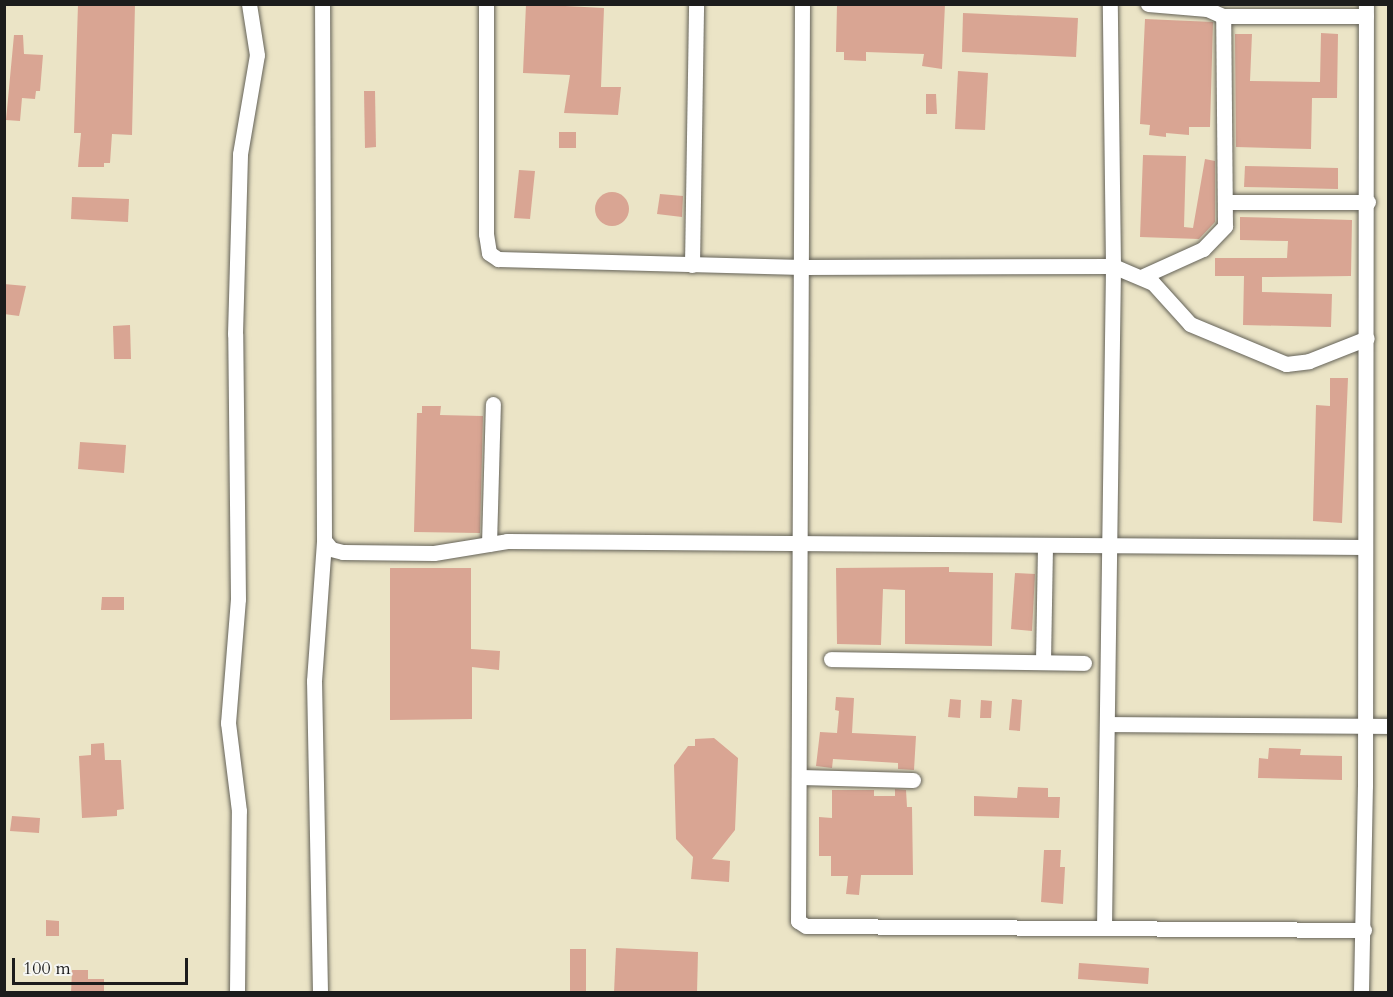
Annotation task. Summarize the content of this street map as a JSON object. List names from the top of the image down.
{
  "scale_bar": "100 m"
}
